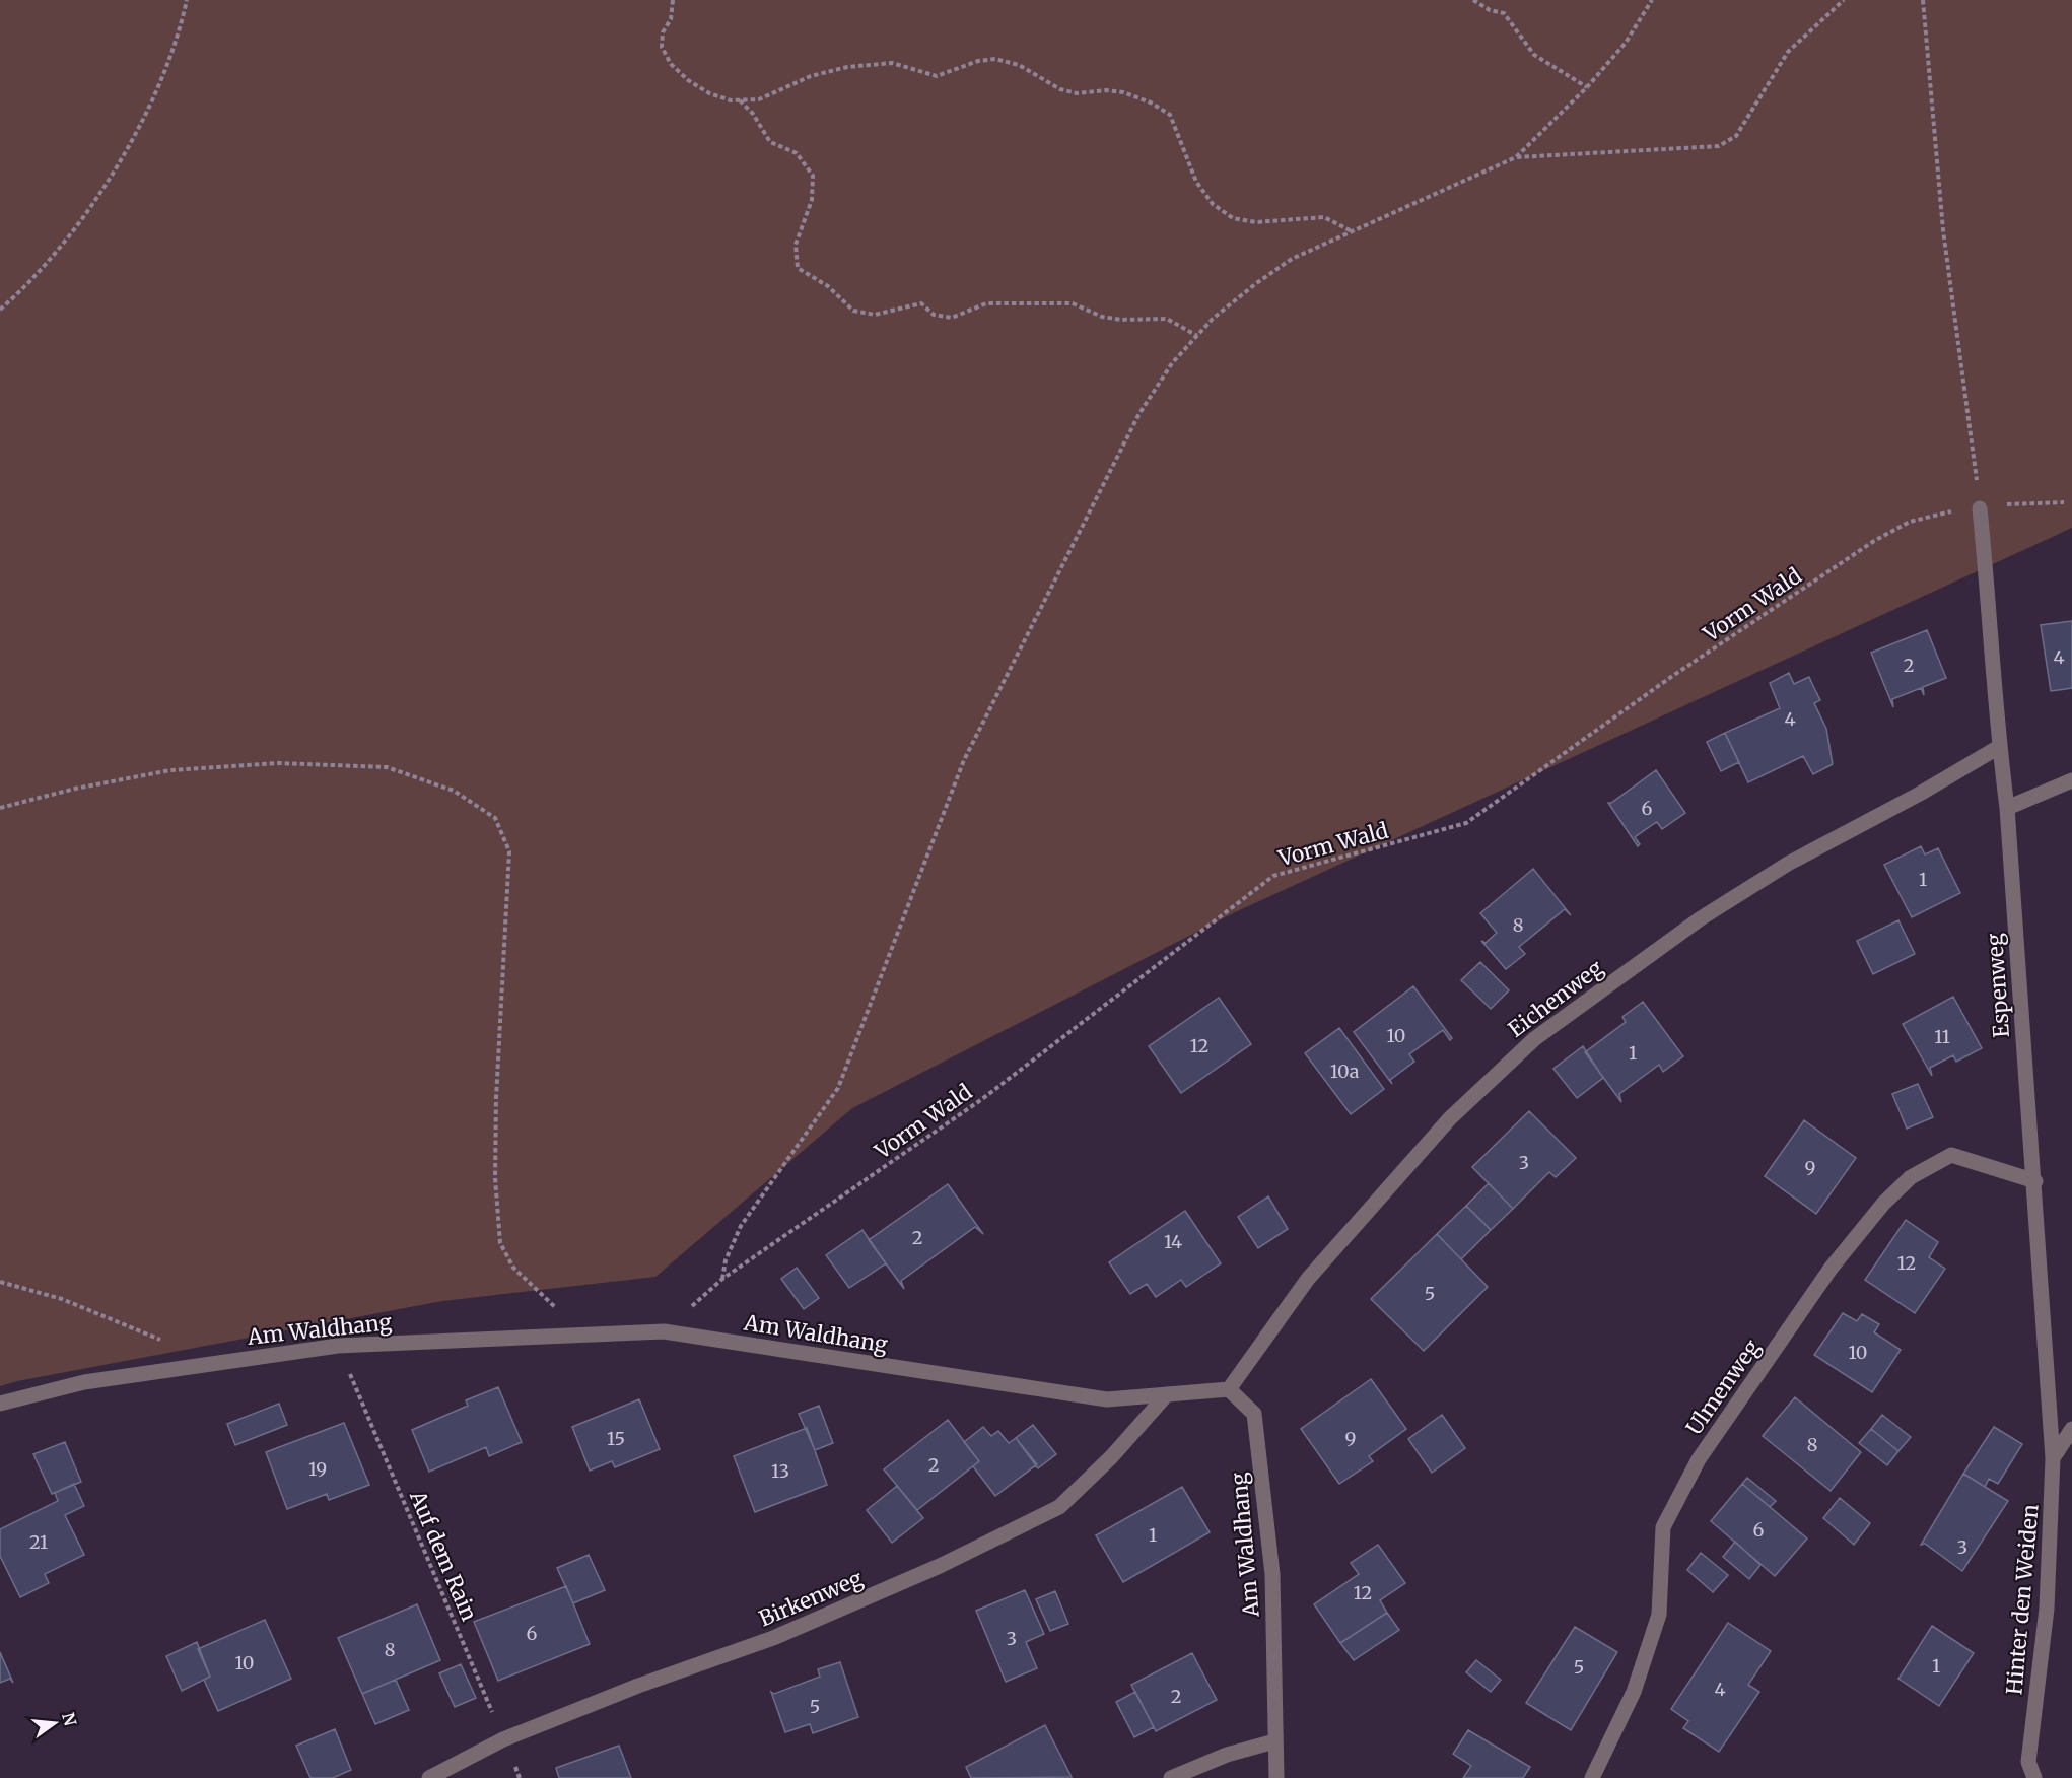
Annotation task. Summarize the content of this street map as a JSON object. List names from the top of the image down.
{
  "streets": {
    "street": [
      "Espenweg",
      "Eichenweg",
      "Am Waldhang",
      "Ulmenweg",
      "Birkenweg",
      "Hinter den Weiden"
    ],
    "path": ["Vorm Wald", "Auf dem Rain"]
  },
  "crossings": [
    ["Vorm Wald", "Espenweg"],
    ["Vorm Wald", "Am Waldhang"],
    ["Espenweg", "Eichenweg"],
    ["Espenweg", "Ulmenweg"],
    ["Espenweg", "Hinter den Weiden"],
    ["Eichenweg", "Am Waldhang"],
    ["Am Waldhang", "Auf dem Rain"],
    ["Am Waldhang", "Birkenweg"],
    ["Auf dem Rain", "Birkenweg"]
  ],
  "house_numbers": [
    "4",
    "2",
    "4",
    "6",
    "1",
    "8",
    "10",
    "11",
    "12",
    "1",
    "10a",
    "3",
    "9",
    "2",
    "14",
    "12",
    "5",
    "10",
    "15",
    "9",
    "8",
    "2",
    "19",
    "13",
    "6",
    "1",
    "21",
    "3",
    "12",
    "6",
    "3",
    "8",
    "10",
    "1",
    "5",
    "4",
    "2",
    "5"
  ],
  "north": "right"
}
